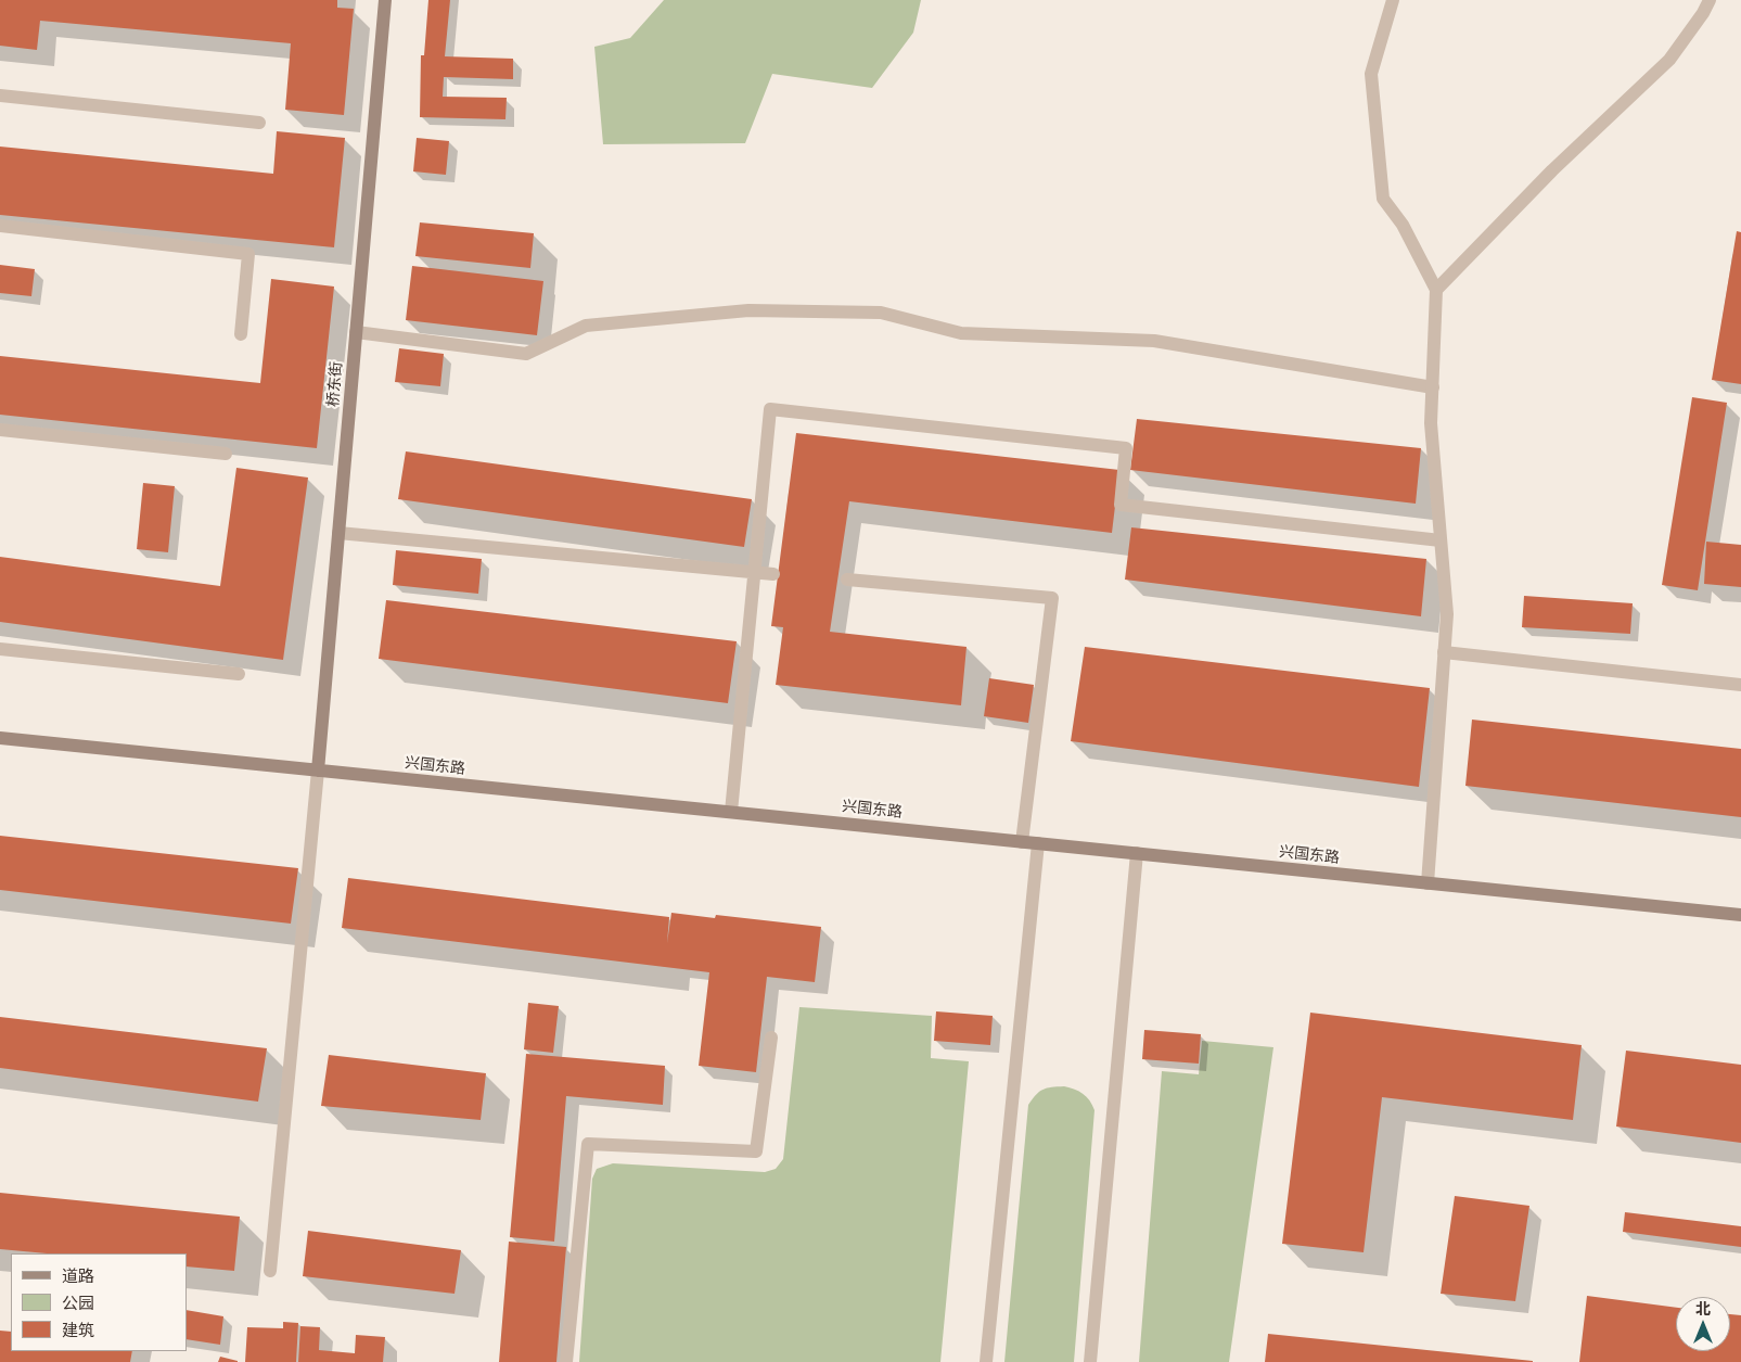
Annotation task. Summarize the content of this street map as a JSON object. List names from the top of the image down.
{
  "streets": {
    "main road": ["桥东街", "兴国东路"]
  },
  "crossings": [
    ["桥东街", "兴国东路"]
  ],
  "legend": ["道路", "公园", "建筑"],
  "north": "top"
}
